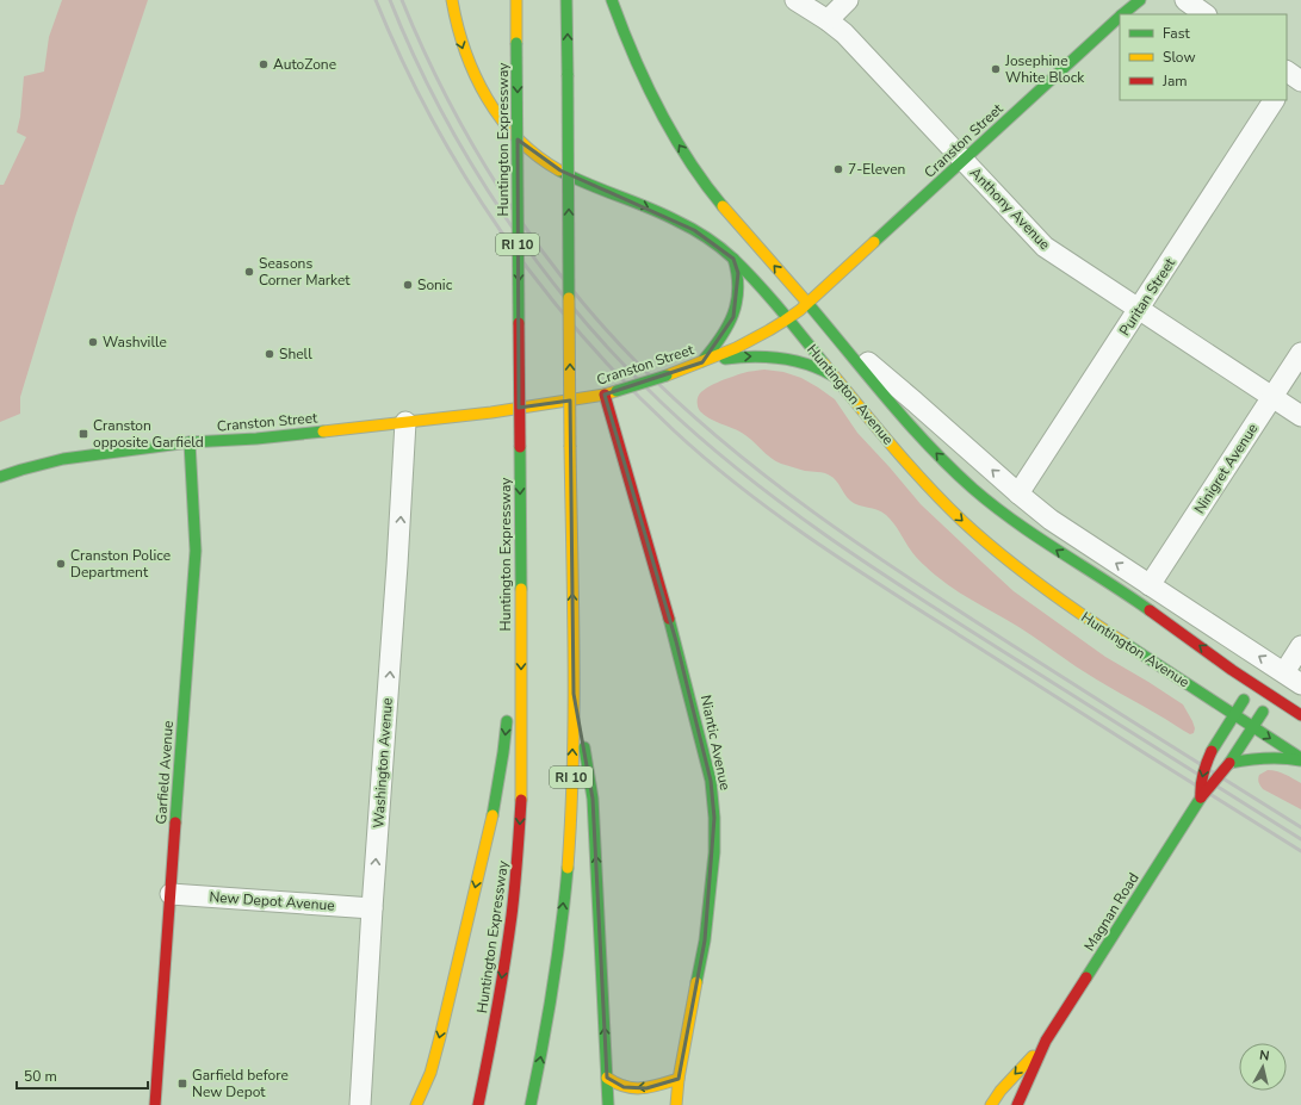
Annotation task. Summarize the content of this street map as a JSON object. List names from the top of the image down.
{
  "streets": {
    "main road": [
      "Huntington Expressway",
      "Cranston Street",
      "RI 10",
      "Huntington Avenue",
      "Niantic Avenue",
      "Garfield Avenue",
      "Magnan Road"
    ],
    "street": [
      "Anthony Avenue",
      "Puritan Street",
      "Ninigret Avenue",
      "Washington Avenue",
      "New Depot Avenue"
    ]
  },
  "crossings": [
    ["Cranston Street", "Anthony Avenue"],
    ["Cranston Street", "Huntington Avenue"],
    ["Cranston Street", "Niantic Avenue"],
    ["Cranston Street", "Washington Avenue"],
    ["Cranston Street", "Garfield Avenue"],
    ["Anthony Avenue", "Puritan Street"],
    ["Anthony Avenue", "Ninigret Avenue"],
    ["Puritan Street", "Huntington Avenue"],
    ["Huntington Avenue", "Ninigret Avenue"],
    ["Huntington Avenue", "Magnan Road"],
    ["Washington Avenue", "New Depot Avenue"],
    ["Garfield Avenue", "New Depot Avenue"]
  ],
  "one_way": ["Washington Avenue"],
  "places": {
    "other": [
      "AutoZone",
      "Josephine White Block",
      "7-Eleven",
      "Seasons Corner Market",
      "Sonic",
      "Washville",
      "Shell",
      "Cranston Police Department"
    ],
    "transit": ["Cranston opposite Garfield", "Garfield before New Depot"]
  },
  "legend": ["Fast", "Slow", "Jam"],
  "scale_bar": "50 m",
  "north": "top"
}
